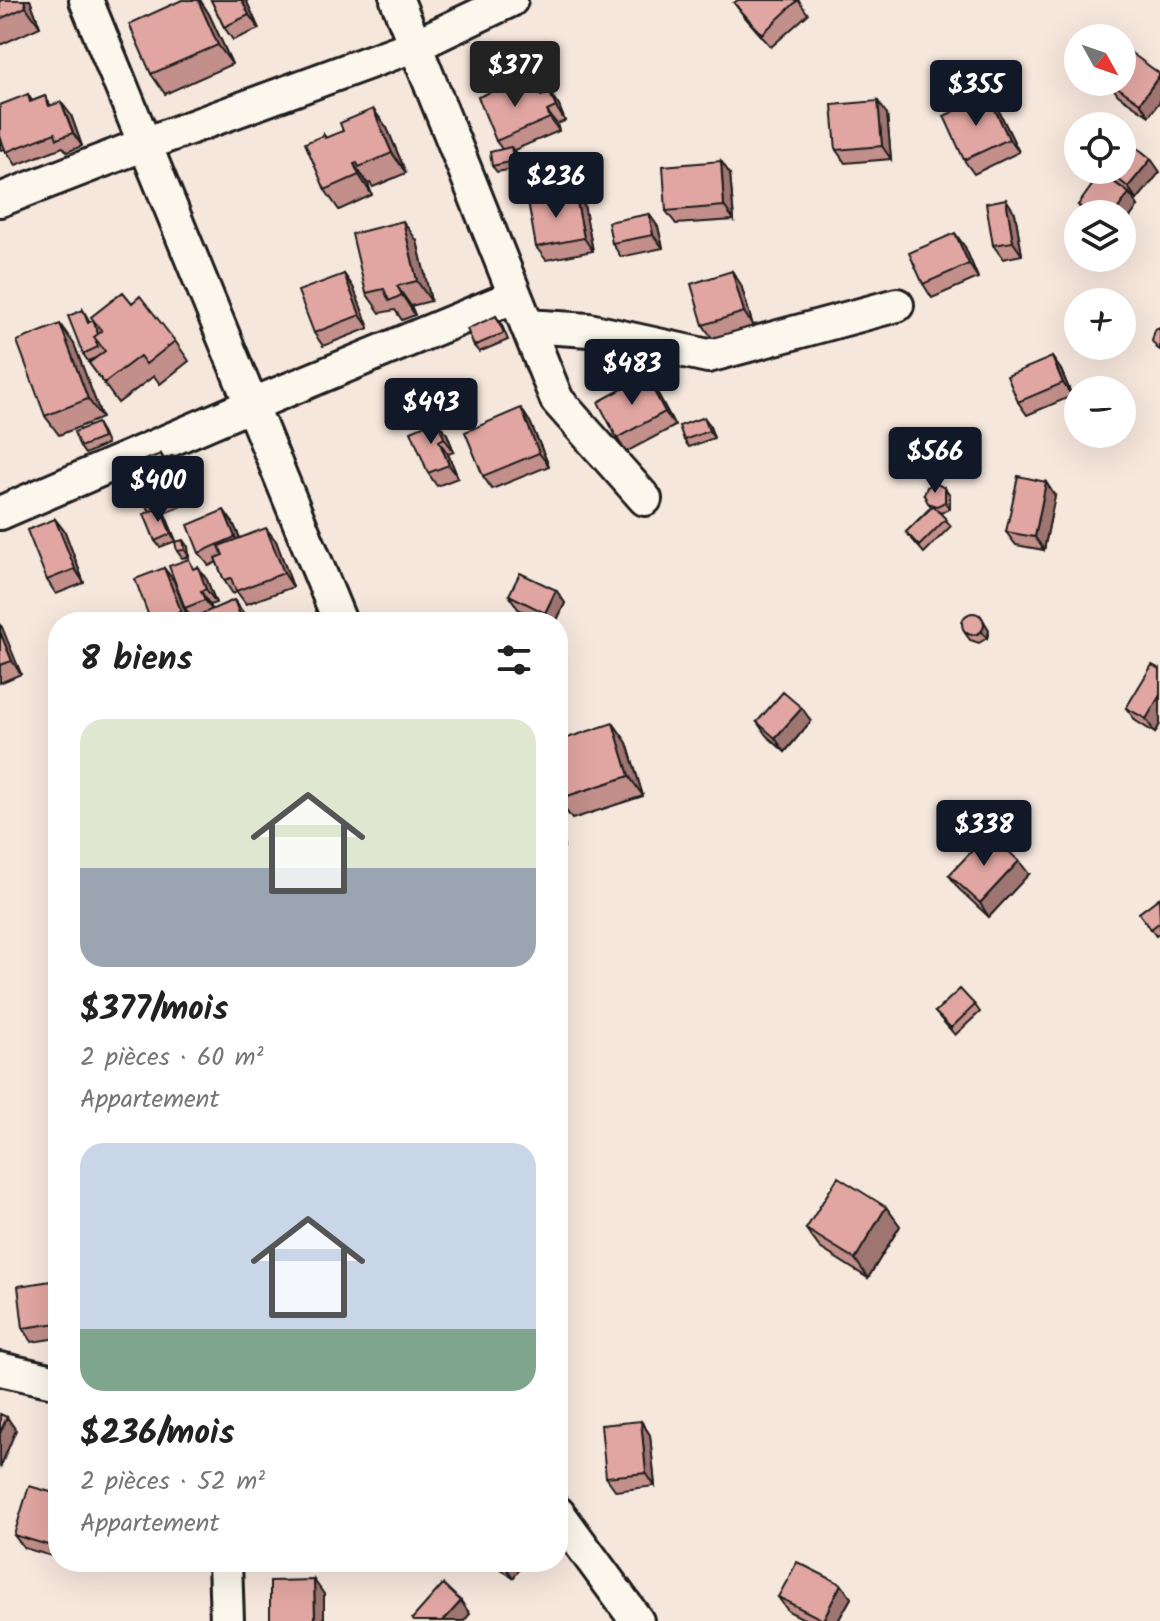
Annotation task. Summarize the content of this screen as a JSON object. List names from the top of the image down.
{
  "north": "bottom right",
  "page": {
    "map_buttons": ["+", "−"],
    "price": [
      "$377",
      "$355",
      "$236",
      "$483",
      "$493",
      "$566",
      "$400",
      "$338"
    ],
    "heading": "8 biens",
    "list": [
      {
        "name": "$377/mois",
        "note": "2 pièces · 60 m² · Appartement"
      },
      {
        "name": "$236/mois",
        "note": "2 pièces · 52 m² · Appartement"
      }
    ]
  }
}
